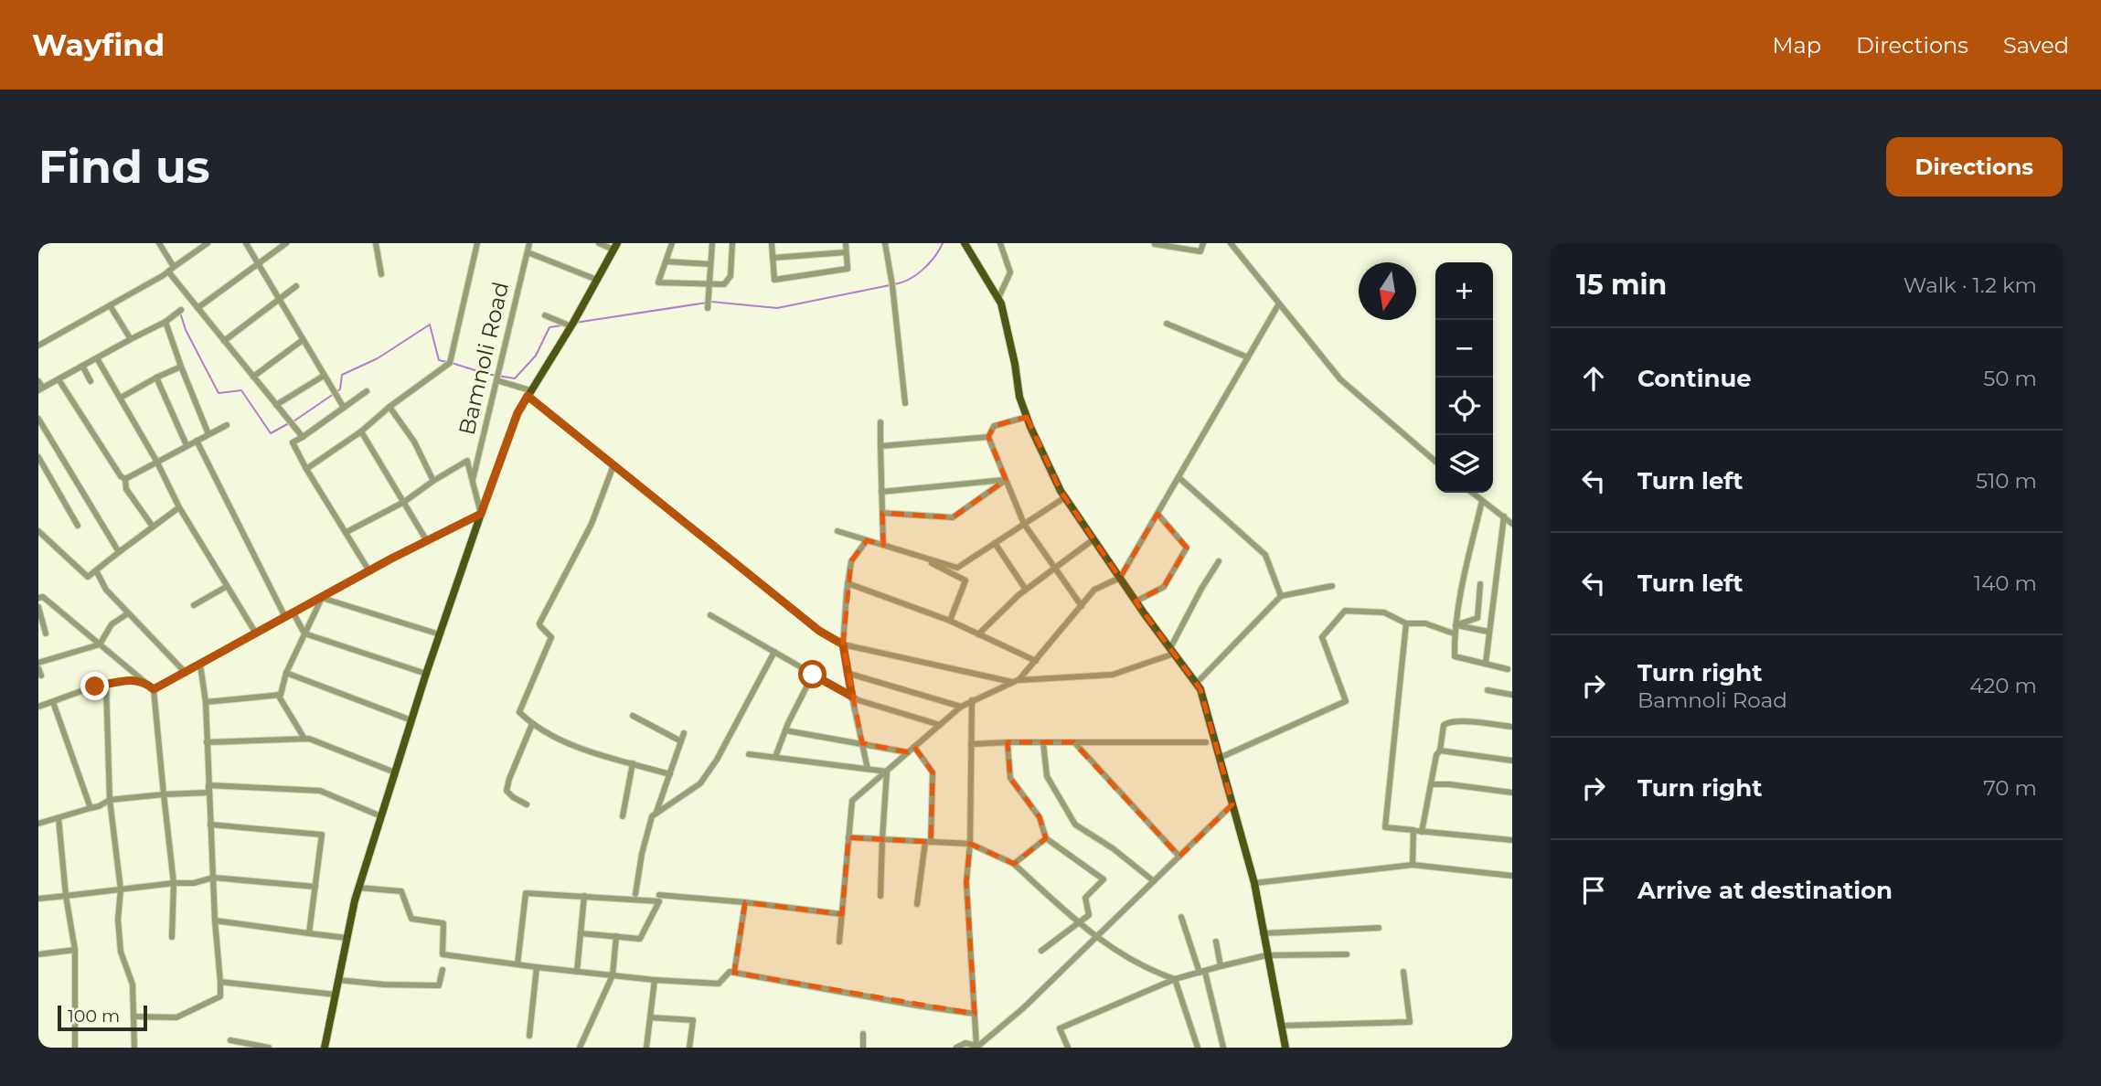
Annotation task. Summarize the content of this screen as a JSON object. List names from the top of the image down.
{
  "streets": {
    "street": ["Bamnoli Road"]
  },
  "scale_bar": "100 m",
  "north": "bottom",
  "page": {
    "header": "Wayfind",
    "nav": ["Map", "Directions", "Saved"],
    "buttons": "Directions",
    "title": "Find us",
    "heading": ["15 min", "Walk · 1.2 km"],
    "map_buttons": ["+", "−"],
    "list": [
      ["Continue", "50 m"],
      ["Turn left", "510 m"],
      ["Turn left", "140 m"],
      ["Turn right", "Bamnoli Road", "420 m"],
      ["Turn right", "70 m"],
      "Arrive at destination"
    ],
    "scale": "100 m"
  }
}
